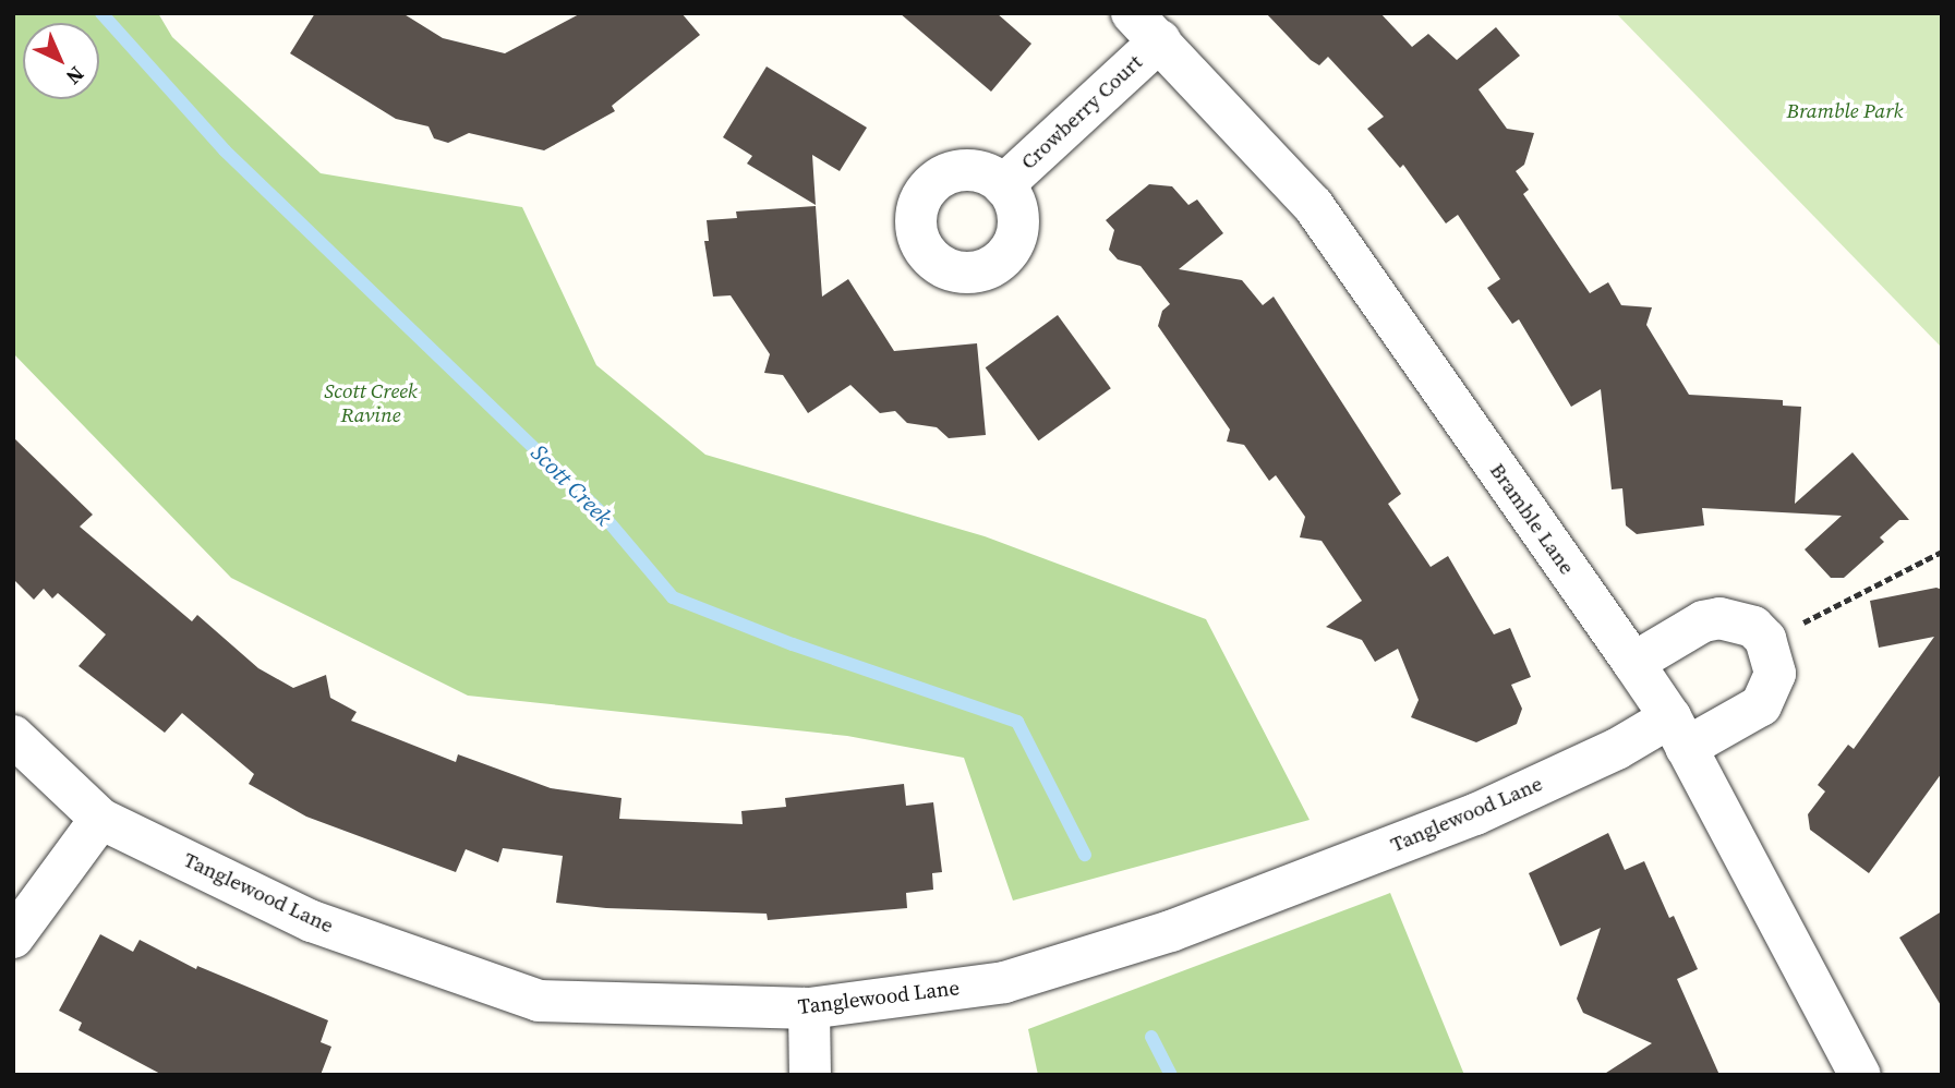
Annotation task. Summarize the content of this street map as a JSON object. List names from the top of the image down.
{
  "streets": {
    "street": ["Crowberry Court", "Bramble Lane", "Tanglewood Lane"]
  },
  "crossings": [
    ["Crowberry Court", "Bramble Lane"],
    ["Bramble Lane", "Tanglewood Lane"]
  ],
  "water": ["Scott Creek"],
  "parks": ["Bramble Park", "Scott Creek Ravine"],
  "north": "bottom right"
}
